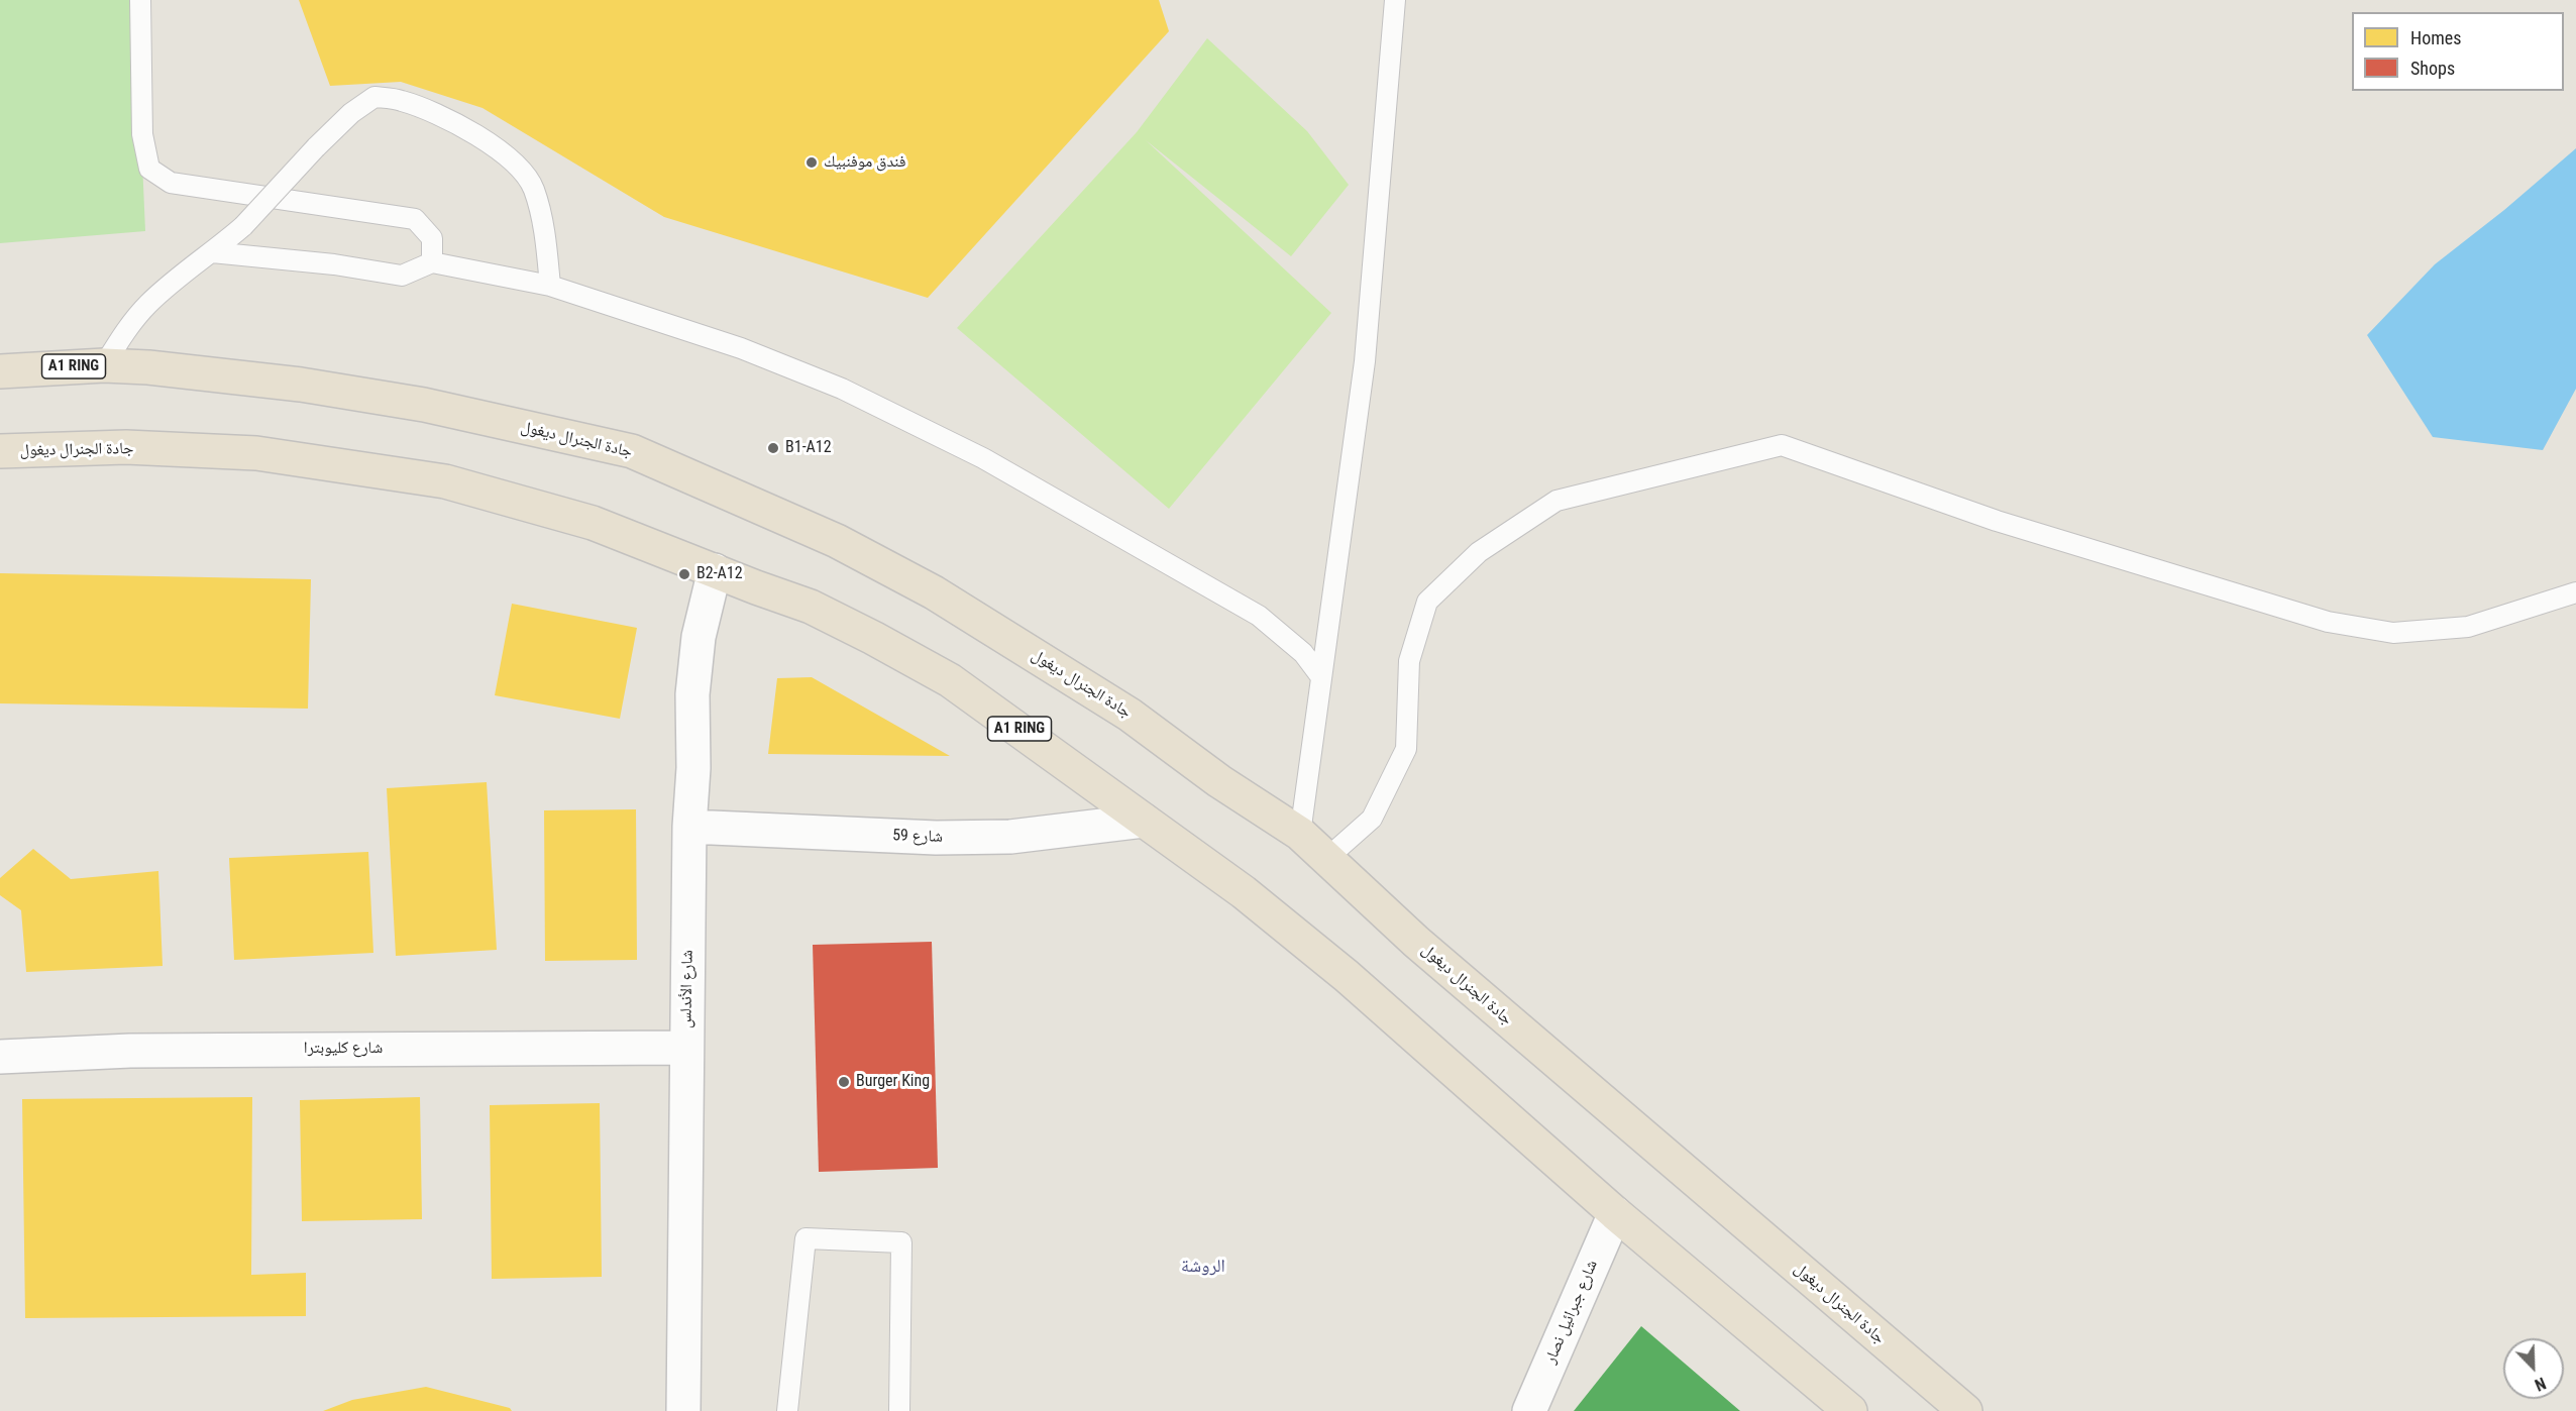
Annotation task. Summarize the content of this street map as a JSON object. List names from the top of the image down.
{
  "streets": {
    "highway": ["A1 RING", "جادة الجنرال ديغول"],
    "street": [
      "شارع 59",
      "شارع الأندلس",
      "شارع كليوبترا",
      "شارع جبرائيل نصار"
    ]
  },
  "crossings": [
    ["جادة الجنرال ديغول", "شارع 59"],
    ["جادة الجنرال ديغول", "شارع الأندلس"],
    ["جادة الجنرال ديغول", "شارع جبرائيل نصار"],
    ["شارع 59", "شارع الأندلس"],
    ["شارع الأندلس", "شارع كليوبترا"]
  ],
  "districts": ["الروشة"],
  "places": [
    "فندق موفنبيك",
    "B1-A12",
    "B2-A12",
    "Burger King"
  ],
  "legend": ["Homes", "Shops"],
  "north": "bottom right"
}
